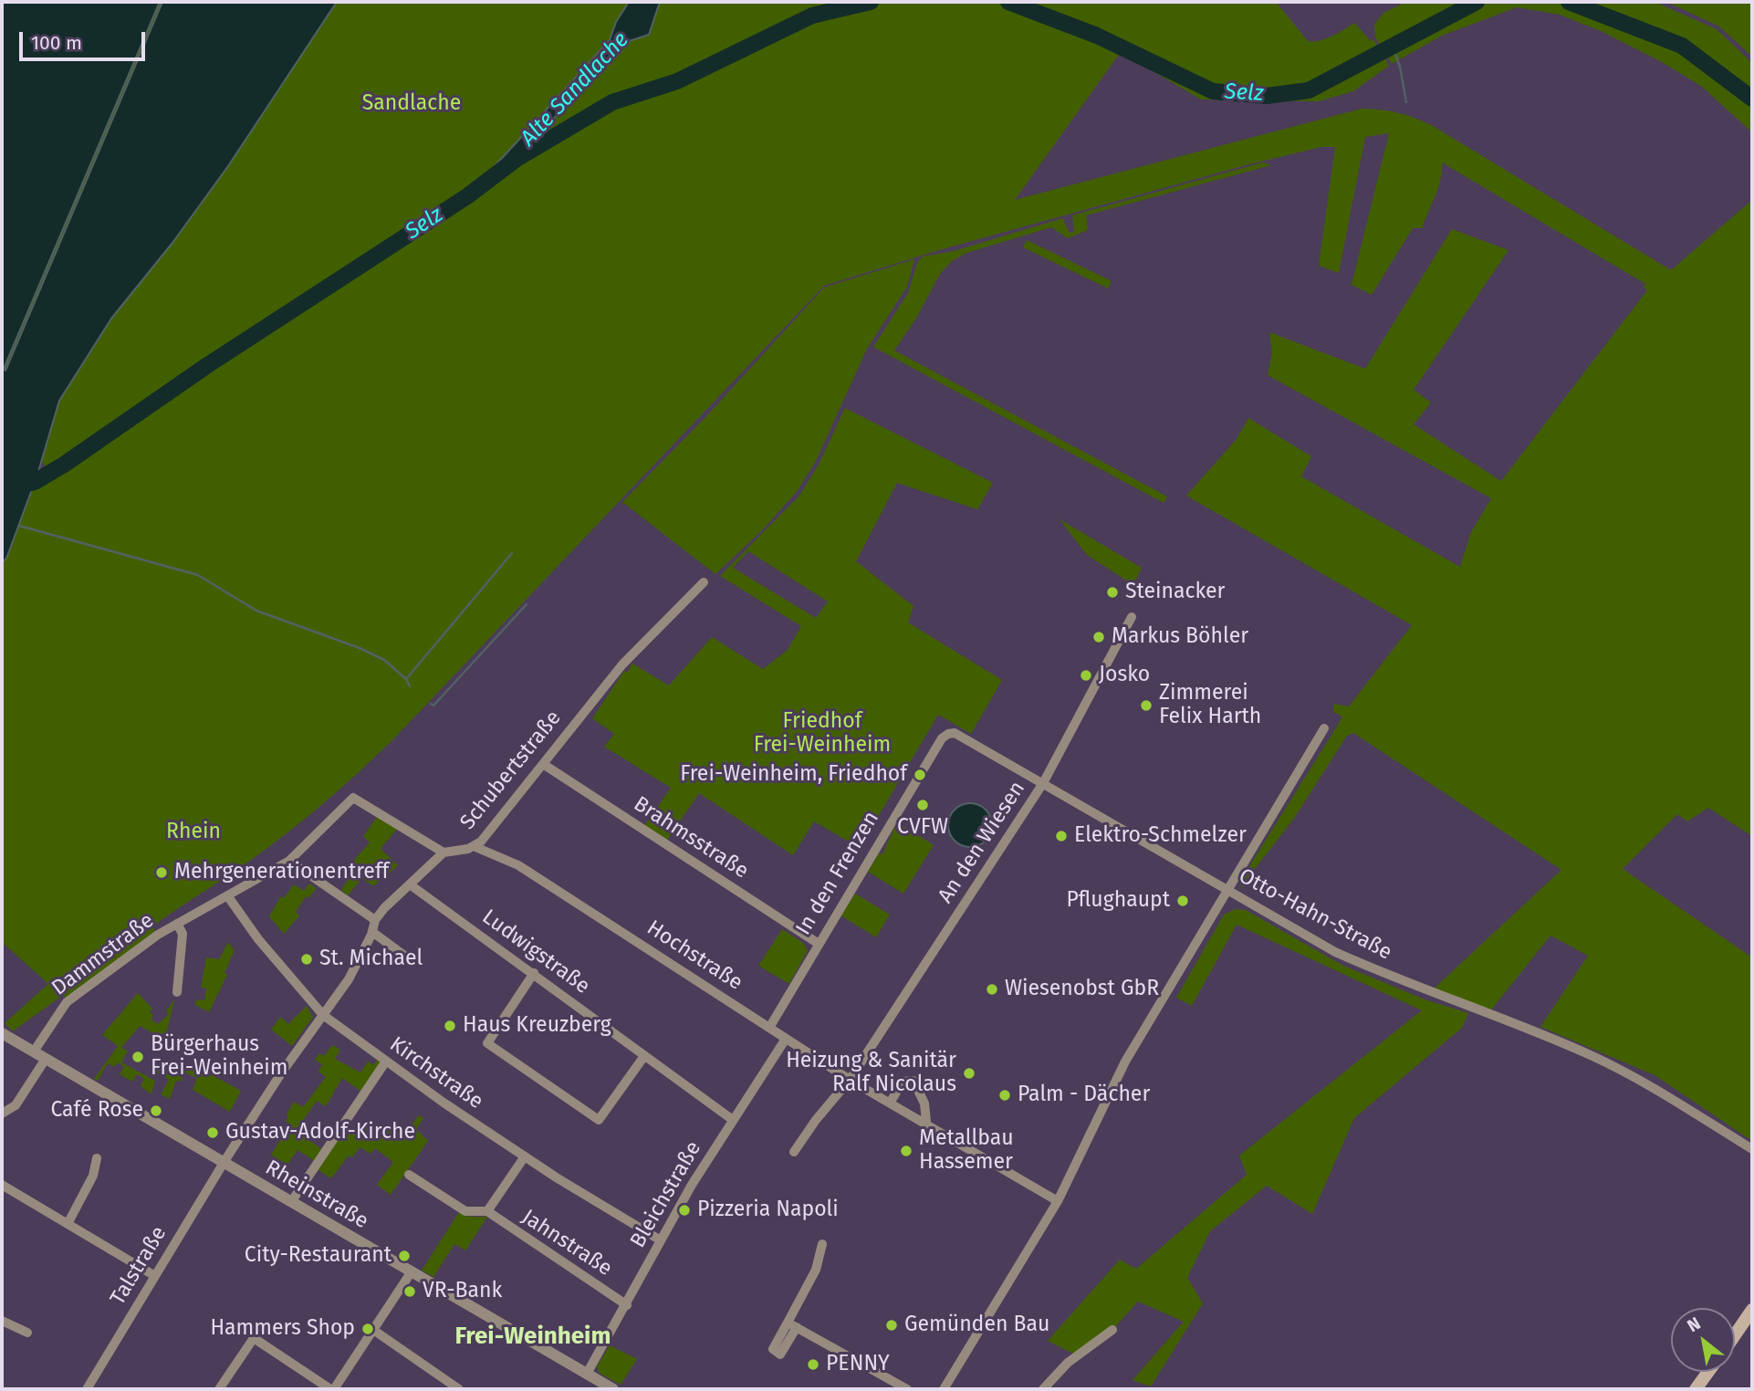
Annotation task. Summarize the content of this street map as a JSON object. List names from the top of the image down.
{
  "streets": {
    "street": [
      "Schubertstraße",
      "Brahmsstraße",
      "An den Wiesen",
      "In den Frenzen",
      "Otto-Hahn-Straße",
      "Ludwigstraße",
      "Dammstraße",
      "Hochstraße",
      "Kirchstraße",
      "Rheinstraße",
      "Bleichstraße",
      "Jahnstraße",
      "Talstraße"
    ]
  },
  "crossings": [
    ["Schubertstraße", "Brahmsstraße"],
    ["Schubertstraße", "Dammstraße"],
    ["Schubertstraße", "Hochstraße"],
    ["Brahmsstraße", "In den Frenzen"],
    ["An den Wiesen", "Otto-Hahn-Straße"],
    ["An den Wiesen", "Hochstraße"],
    ["In den Frenzen", "Otto-Hahn-Straße"],
    ["In den Frenzen", "Hochstraße"],
    ["Ludwigstraße", "Bleichstraße"],
    ["Dammstraße", "Kirchstraße"],
    ["Dammstraße", "Rheinstraße"],
    ["Hochstraße", "Bleichstraße"],
    ["Kirchstraße", "Bleichstraße"],
    ["Rheinstraße", "Bleichstraße"],
    ["Rheinstraße", "Talstraße"],
    ["Bleichstraße", "Jahnstraße"]
  ],
  "districts": ["Frei-Weinheim"],
  "water": ["Alte Sandlache", "Selz"],
  "parks": ["Sandlache", "Friedhof Frei-Weinheim", "Rhein"],
  "places": [
    "Steinacker",
    "Markus Böhler",
    "Josko",
    "Zimmerei Felix Harth",
    "Frei-Weinheim, Friedhof",
    "CVFW",
    "Elektro-Schmelzer",
    "Mehrgenerationentreff",
    "Pflughaupt",
    "St. Michael",
    "Wiesenobst GbR",
    "Haus Kreuzberg",
    "Bürgerhaus Frei-Weinheim",
    "Heizung & Sanitär Ralf Nicolaus",
    "Palm - Dächer",
    "Café Rose",
    "Gustav-Adolf-Kirche",
    "Metallbau Hassemer",
    "Pizzeria Napoli",
    "City-Restaurant",
    "VR-Bank",
    "Gemünden Bau",
    "Hammers Shop",
    "PENNY"
  ],
  "scale_bar": "100 m",
  "north": "top left"
}
